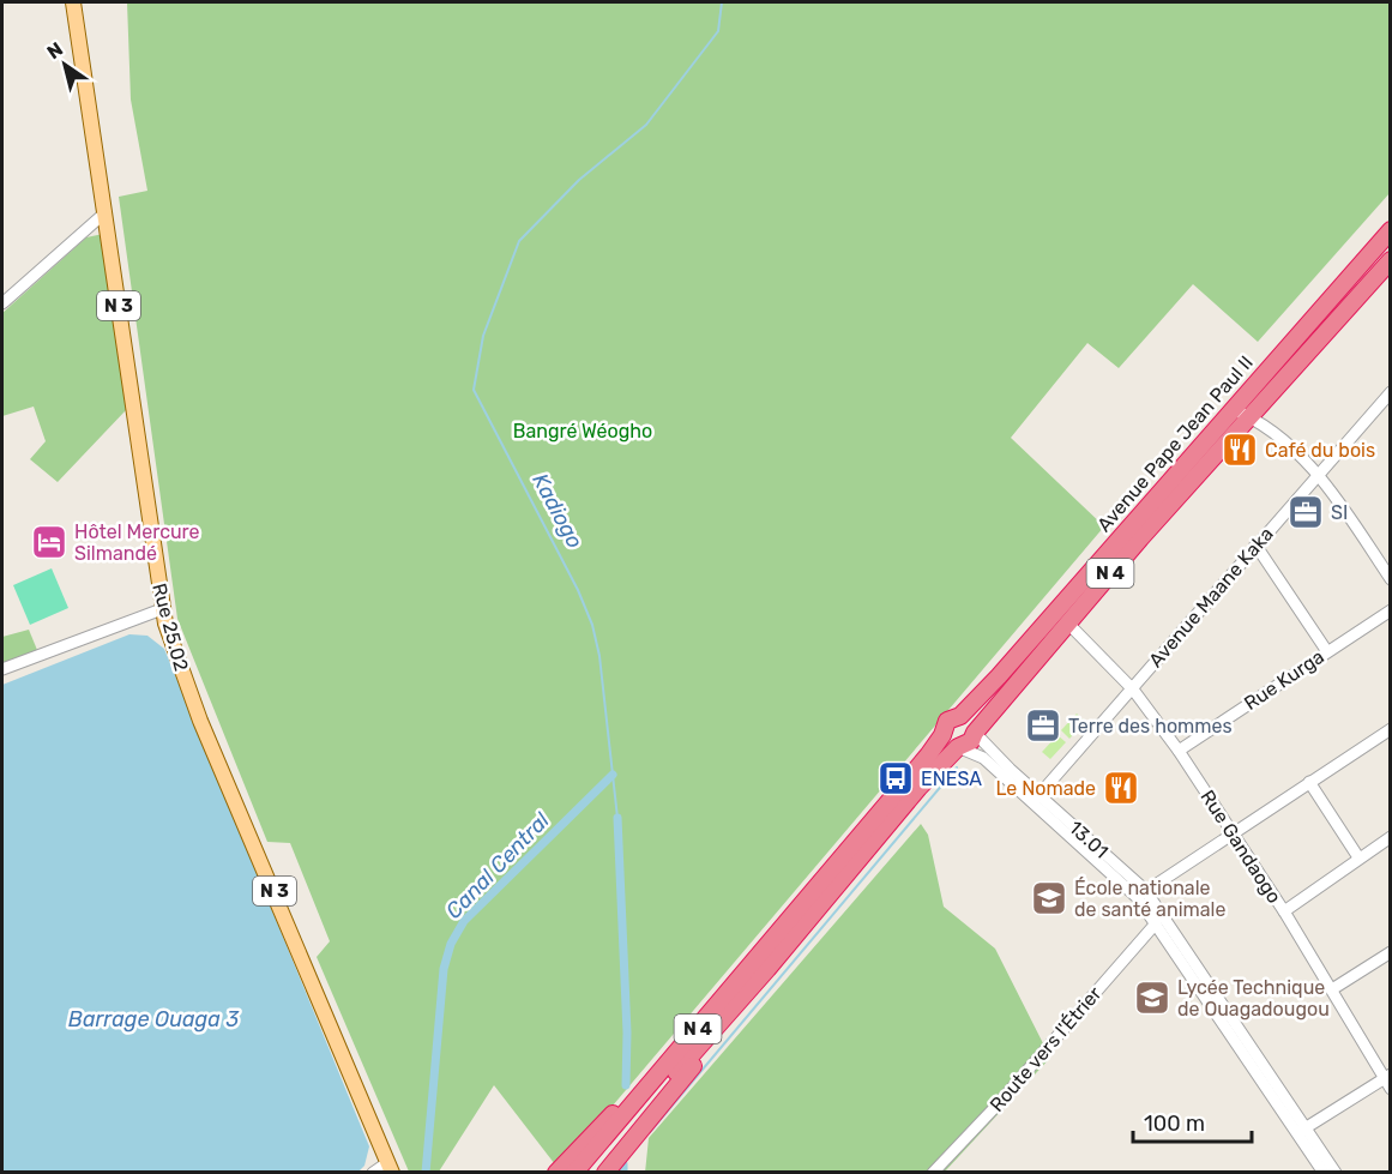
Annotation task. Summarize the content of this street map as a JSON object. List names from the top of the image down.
{
  "streets": {
    "highway": ["Avenue Pape Jean Paul II", "N 4"],
    "main road": ["N 3", "Rue 25.02"],
    "street": [
      "Avenue Maane Kaka",
      "Rue Kurga",
      "13.01",
      "Rue Gandaogo",
      "Route vers l'Étrier"
    ]
  },
  "crossings": [
    ["Avenue Pape Jean Paul II", "N 4"],
    ["Avenue Pape Jean Paul II", "13.01"],
    ["Avenue Pape Jean Paul II", "Rue Gandaogo"],
    ["Avenue Maane Kaka", "13.01"],
    ["Avenue Maane Kaka", "Rue Gandaogo"],
    ["Rue Kurga", "Rue Gandaogo"],
    ["13.01", "Route vers l'Étrier"]
  ],
  "water": ["Kadiogo", "Canal Central", "Barrage Ouaga 3"],
  "parks": ["Bangré Wéogho"],
  "places": {
    "restaurant": ["Café du bois", "Le Nomade"],
    "office": ["SI", "Terre des hommes"],
    "hotel": ["Hôtel Mercure Silmandé"],
    "bus stop": ["ENESA"],
    "school or university": ["École nationale de santé animale", "Lycée Technique de Ouagadougou"]
  },
  "scale_bar": "100 m",
  "north": "top left"
}
